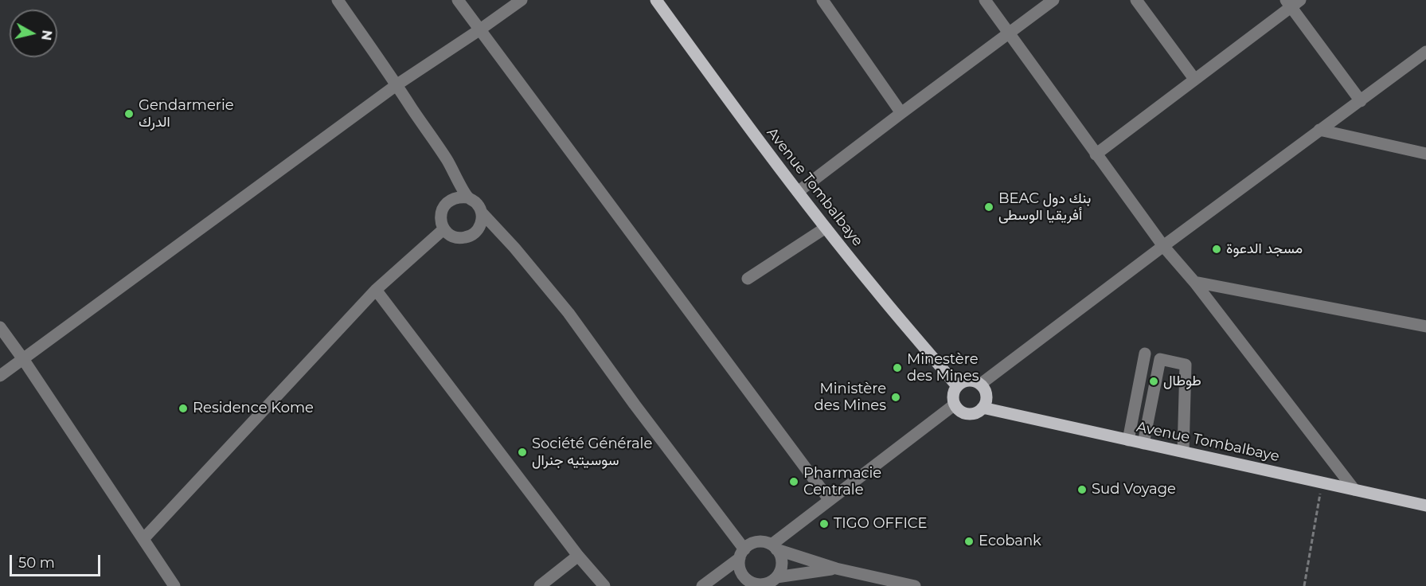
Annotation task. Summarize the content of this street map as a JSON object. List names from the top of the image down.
{
  "streets": {
    "main road": ["Avenue Tombalbaye"]
  },
  "places": [
    "Gendarmerie الدرك",
    "BEAC بنك دول أفريقيا الوسطى",
    "مسجد الدعوة",
    "Minestère des Mines",
    "طوطال",
    "Ministère des Mines",
    "Residence Kome",
    "Société Générale سوسيتيه جنرال",
    "Pharmacie Centrale",
    "Sud Voyage",
    "TIGO OFFICE",
    "Ecobank"
  ],
  "scale_bar": "50 m",
  "north": "right"
}
